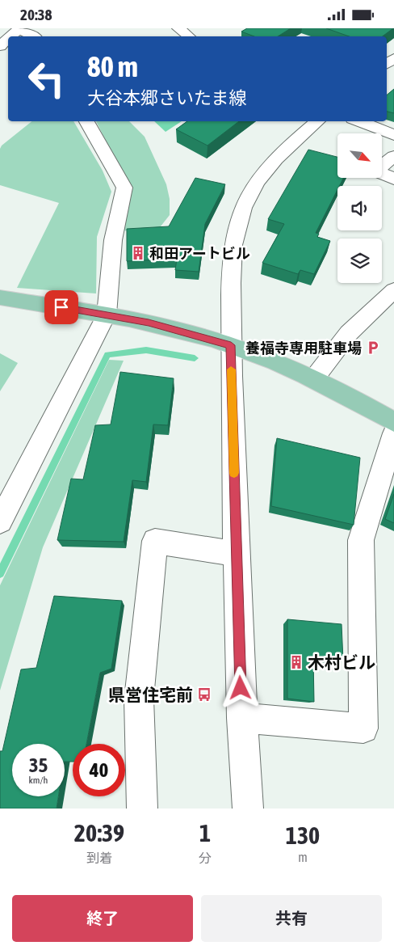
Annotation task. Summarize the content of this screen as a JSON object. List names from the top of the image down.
{
  "places": {
    "building": ["和田アートビル", "木村ビル"],
    "parking": ["養福寺専用駐車場"],
    "bus stop": ["県営住宅前"]
  },
  "north": "bottom right",
  "page": {
    "status": "20:38",
    "turn": ["80 m", "大谷本郷さいたま線"],
    "speed": "35 km/h",
    "limit": "40",
    "eta": [
      "20:39",
      "到着",
      "1",
      "分",
      "130",
      "m"
    ],
    "buttons": ["終了", "共有"]
  }
}
